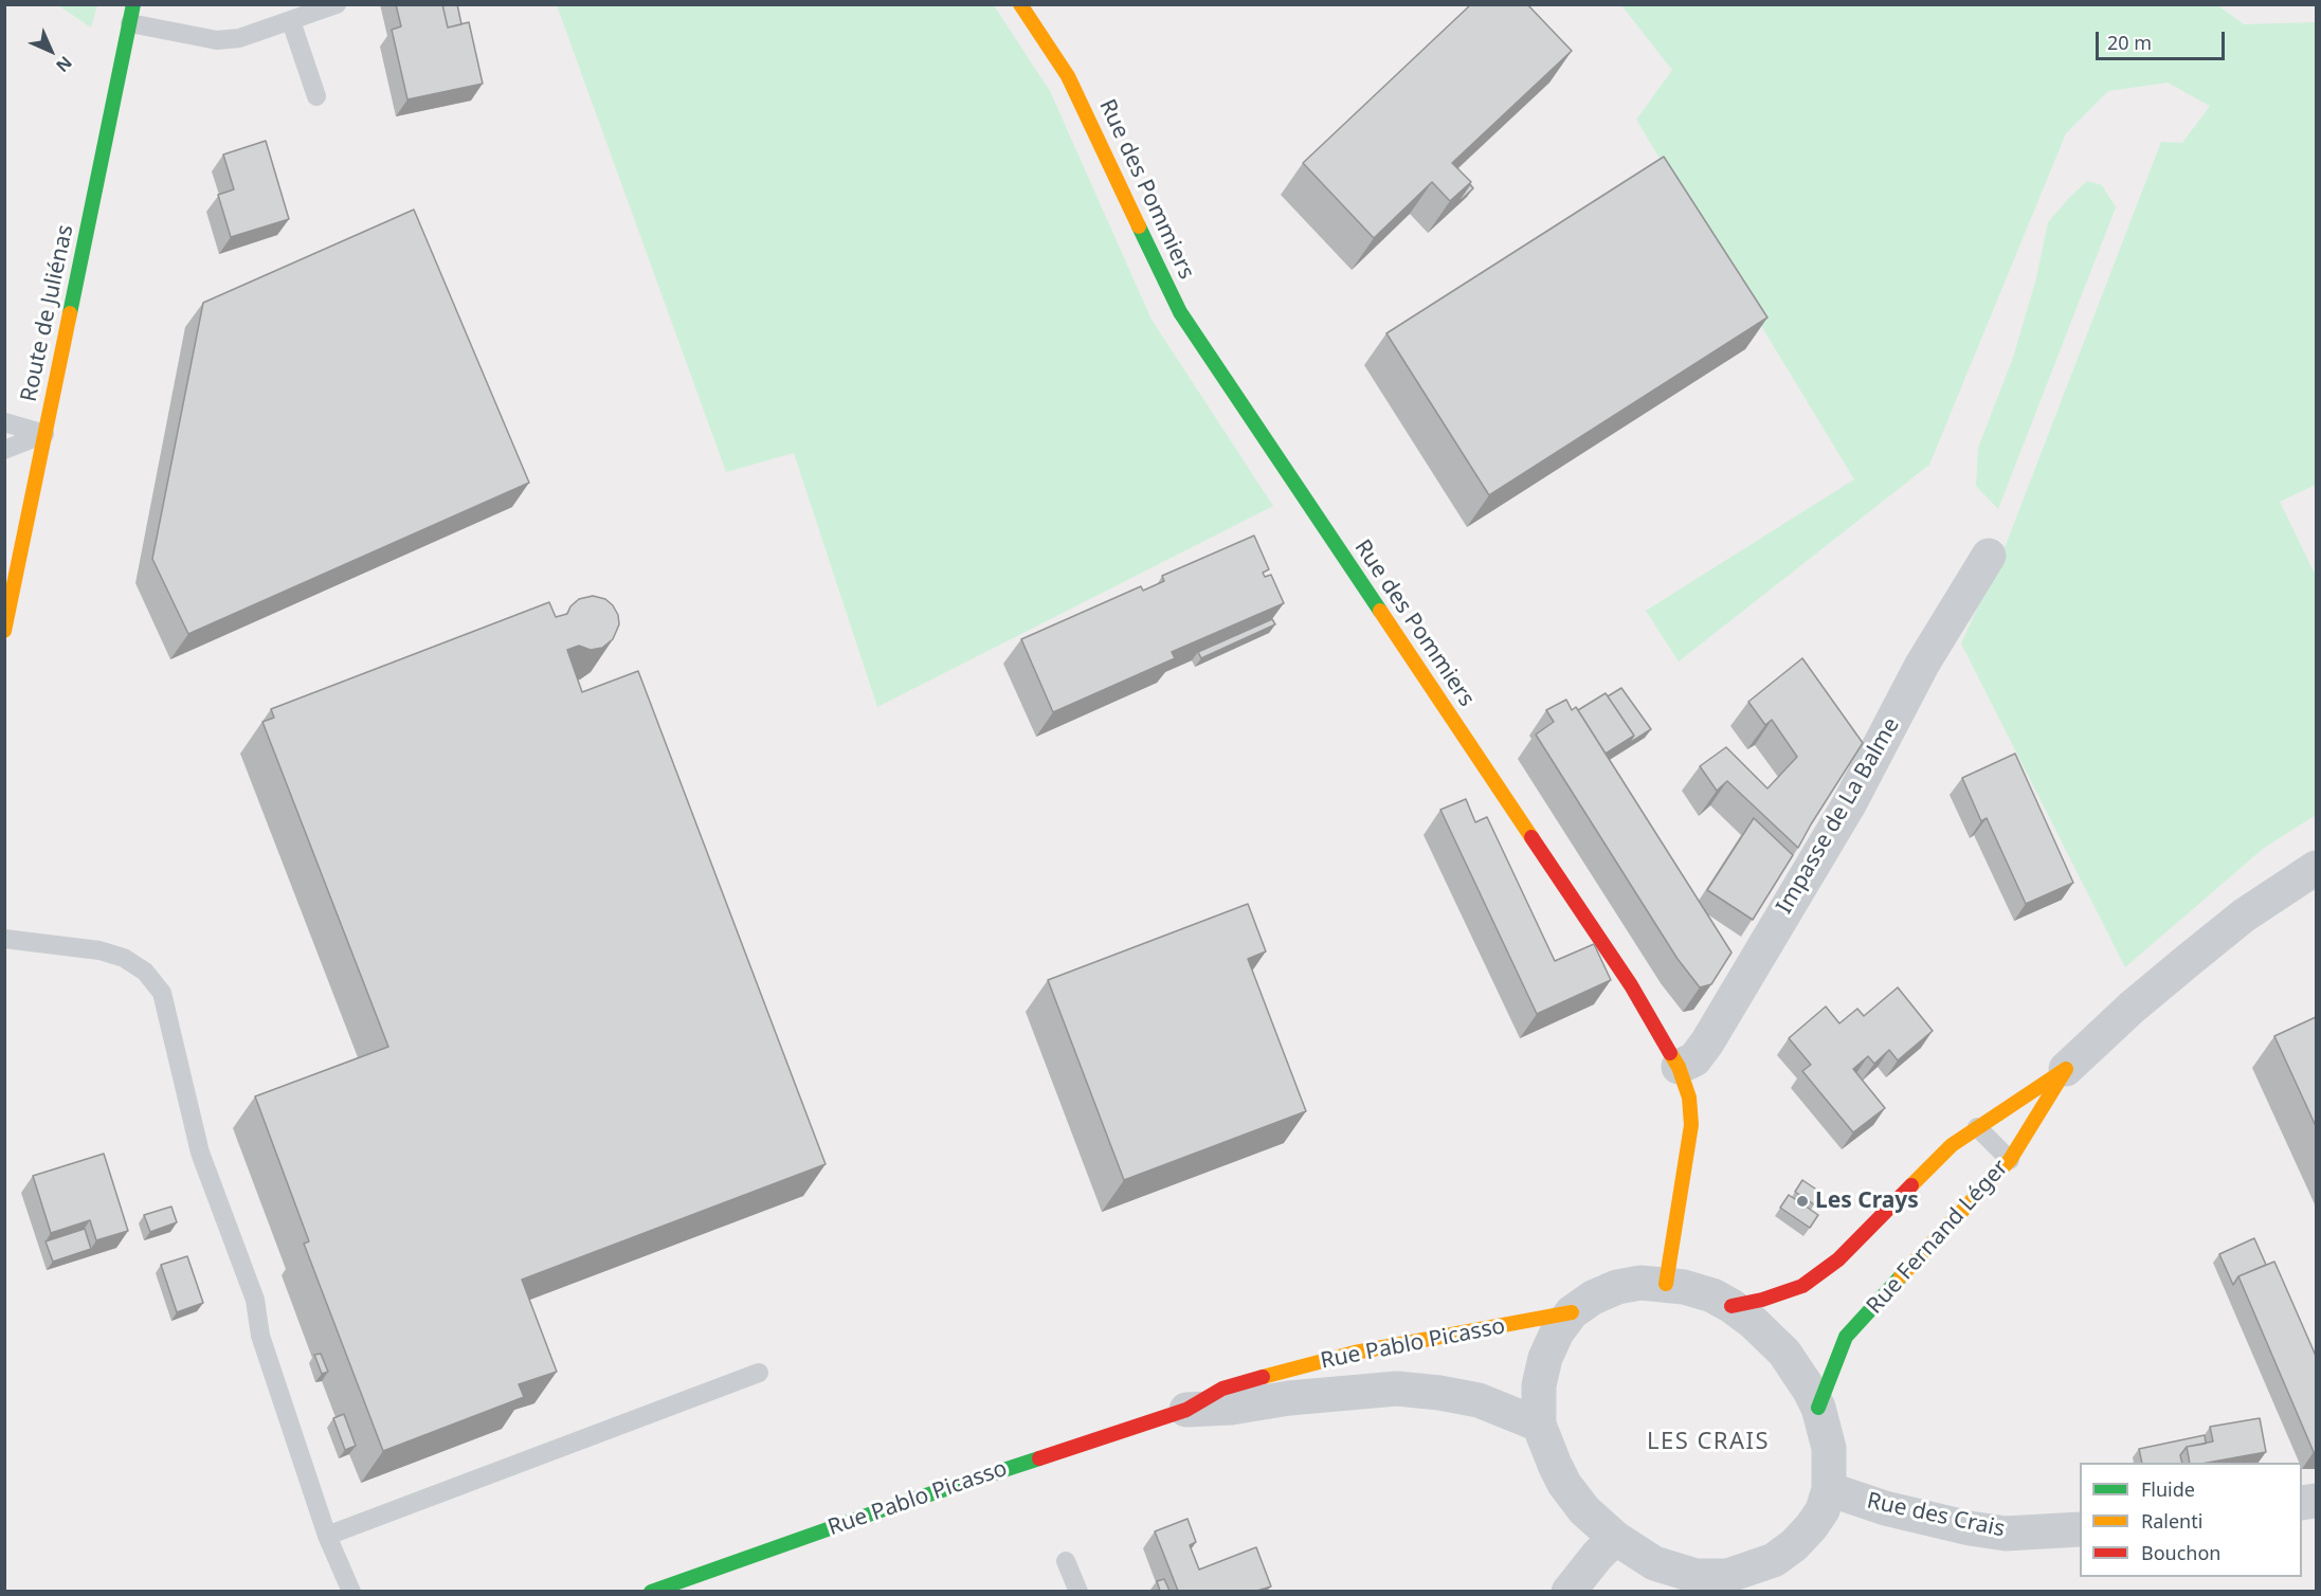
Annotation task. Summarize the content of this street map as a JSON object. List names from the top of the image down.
{
  "streets": {
    "street": [
      "Rue des Pommiers",
      "Route de Juliénas",
      "Impasse de La Balme",
      "Rue Fernand Léger",
      "Rue Pablo Picasso",
      "Rue des Crais"
    ]
  },
  "crossings": [
    ["Rue des Pommiers", "Impasse de La Balme"]
  ],
  "districts": ["LES CRAIS"],
  "places": ["Les Crays"],
  "legend": ["Fluide", "Ralenti", "Bouchon"],
  "scale_bar": "20 m",
  "north": "bottom right"
}
